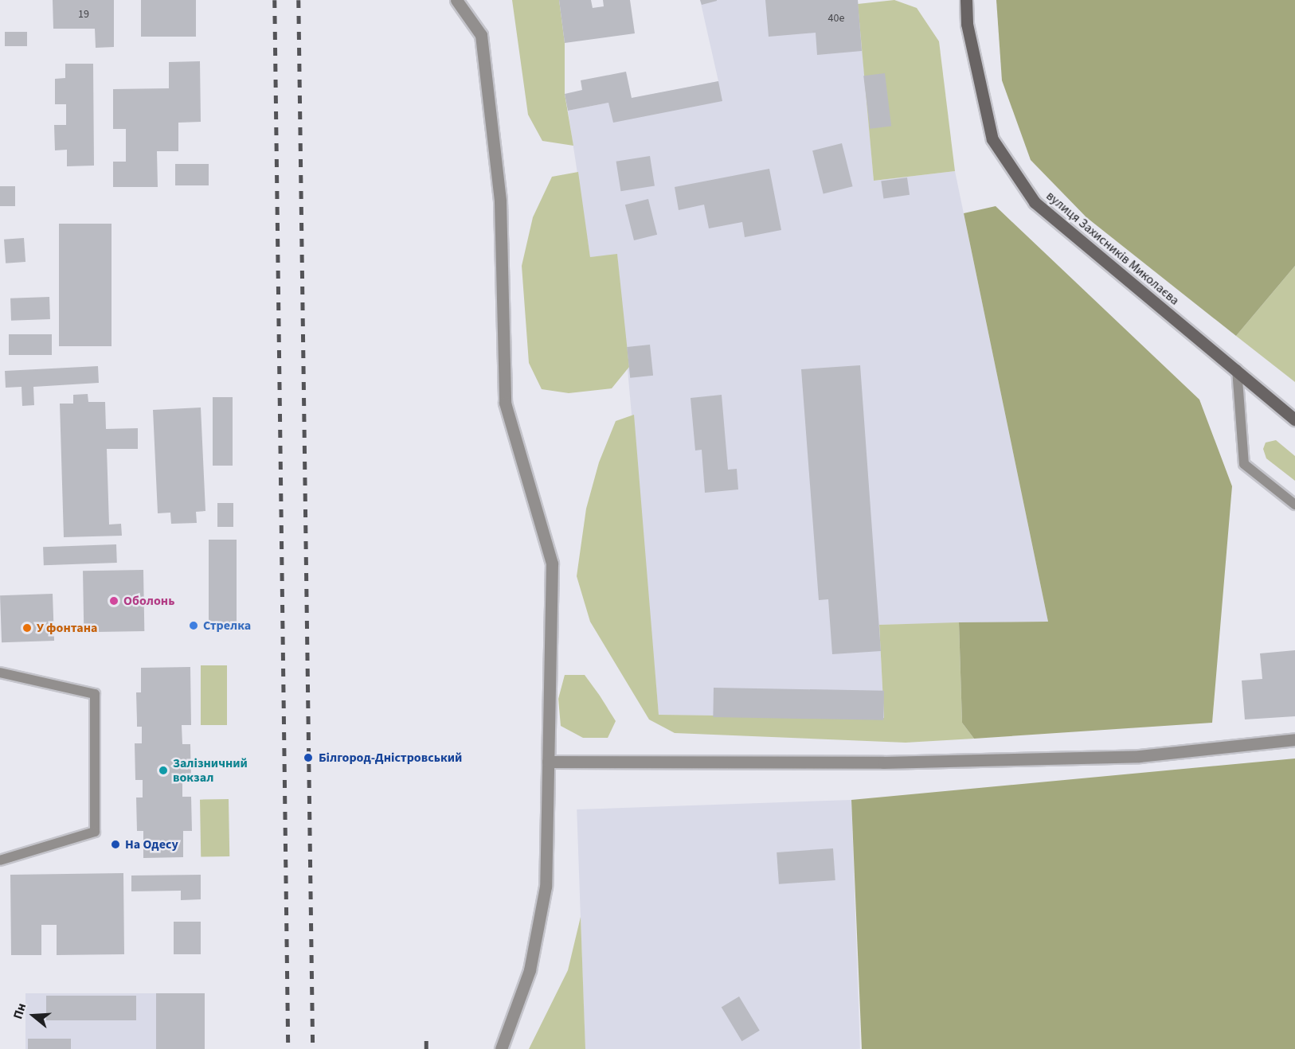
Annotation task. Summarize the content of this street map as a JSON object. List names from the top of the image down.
{
  "streets": {
    "street": ["вулиця Захисників Миколаєва"]
  },
  "places": [
    "Оболонь",
    "Стрелка",
    "У фонтана",
    "Білгород-Дністровський",
    "Залізничний вокзал",
    "На Одесу"
  ],
  "house_numbers": ["19", "40е"],
  "north": "left"
}
